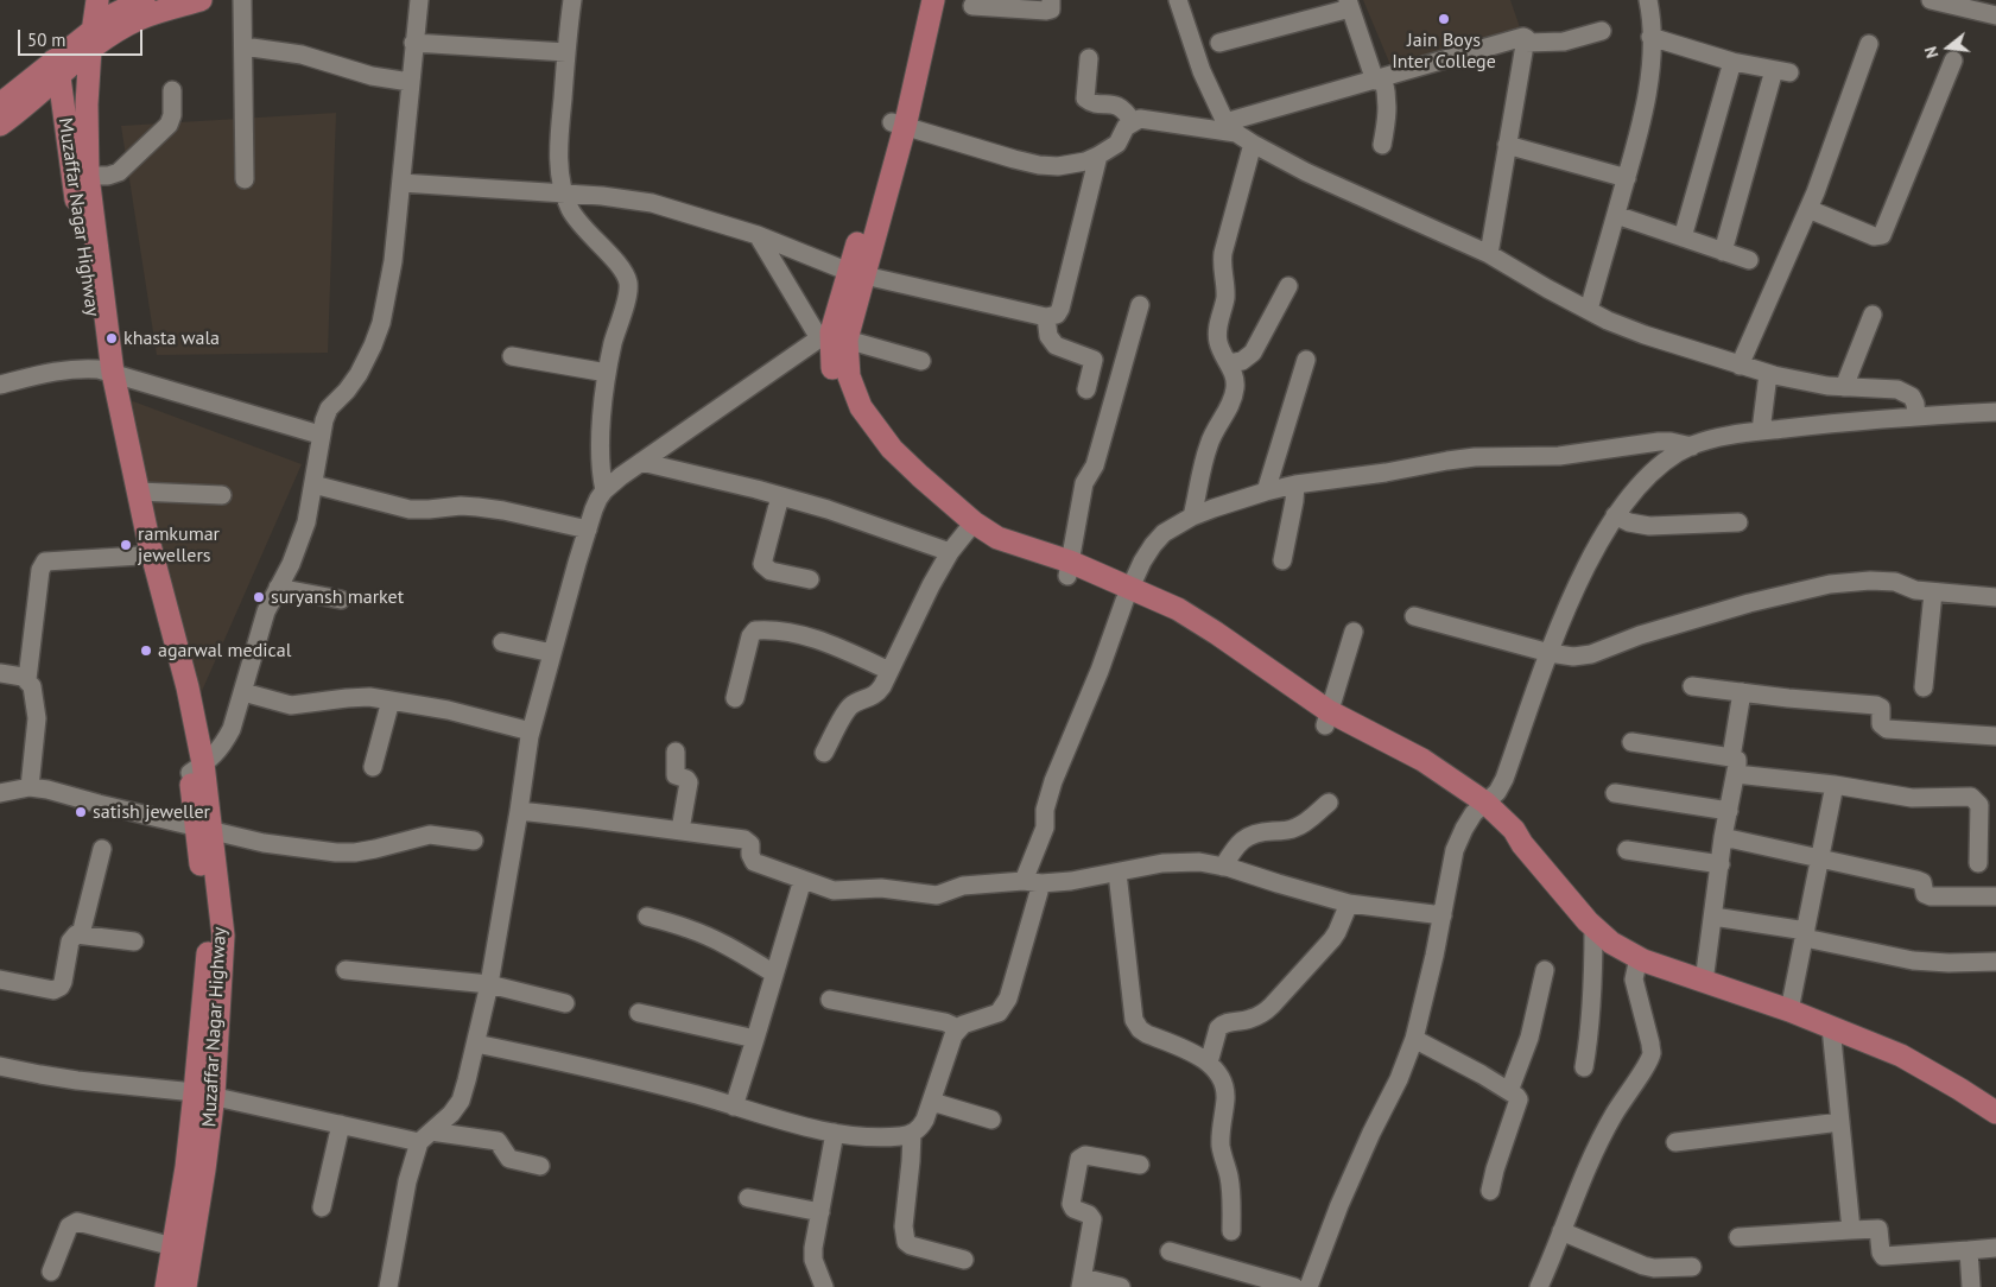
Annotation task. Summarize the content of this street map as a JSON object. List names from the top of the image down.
{
  "streets": {
    "main road": ["Muzaffar Nagar Highway"]
  },
  "places": [
    "Jain Boys Inter College",
    "khasta wala",
    "ramkumar jewellers",
    "suryansh market",
    "agarwal medical",
    "satish jeweller"
  ],
  "scale_bar": "50 m",
  "north": "left"
}
